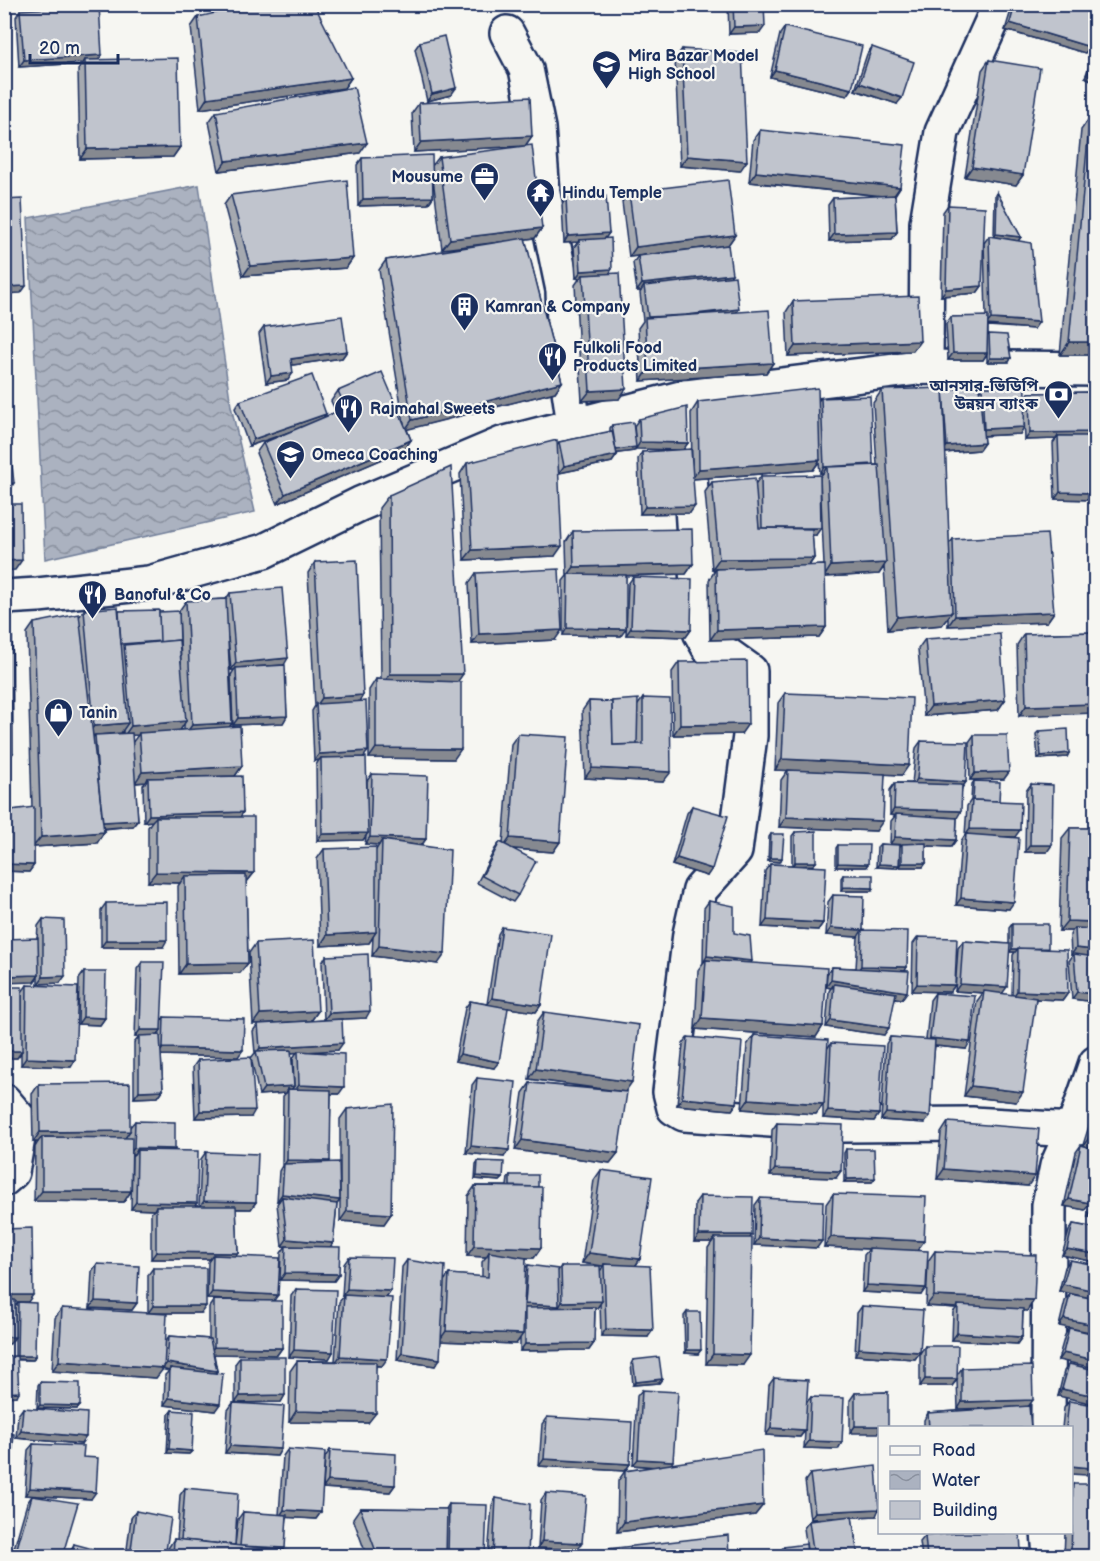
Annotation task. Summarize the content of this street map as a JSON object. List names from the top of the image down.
{
  "places": {
    "school or university": ["Mira Bazar Model High School", "Omeca Coaching"],
    "office": ["Mousume"],
    "temple": ["Hindu Temple"],
    "building": ["Kamran & Company"],
    "restaurant": ["Fulkoli Food Products Limited", "Rajmahal Sweets", "Banoful & Co"],
    "bank": ["আনসার-ভিডিপি উন্নয়ন ব্যাংক"],
    "shop": ["Tanin"]
  },
  "legend": ["Road", "Water", "Building"],
  "scale_bar": "20 m"
}
